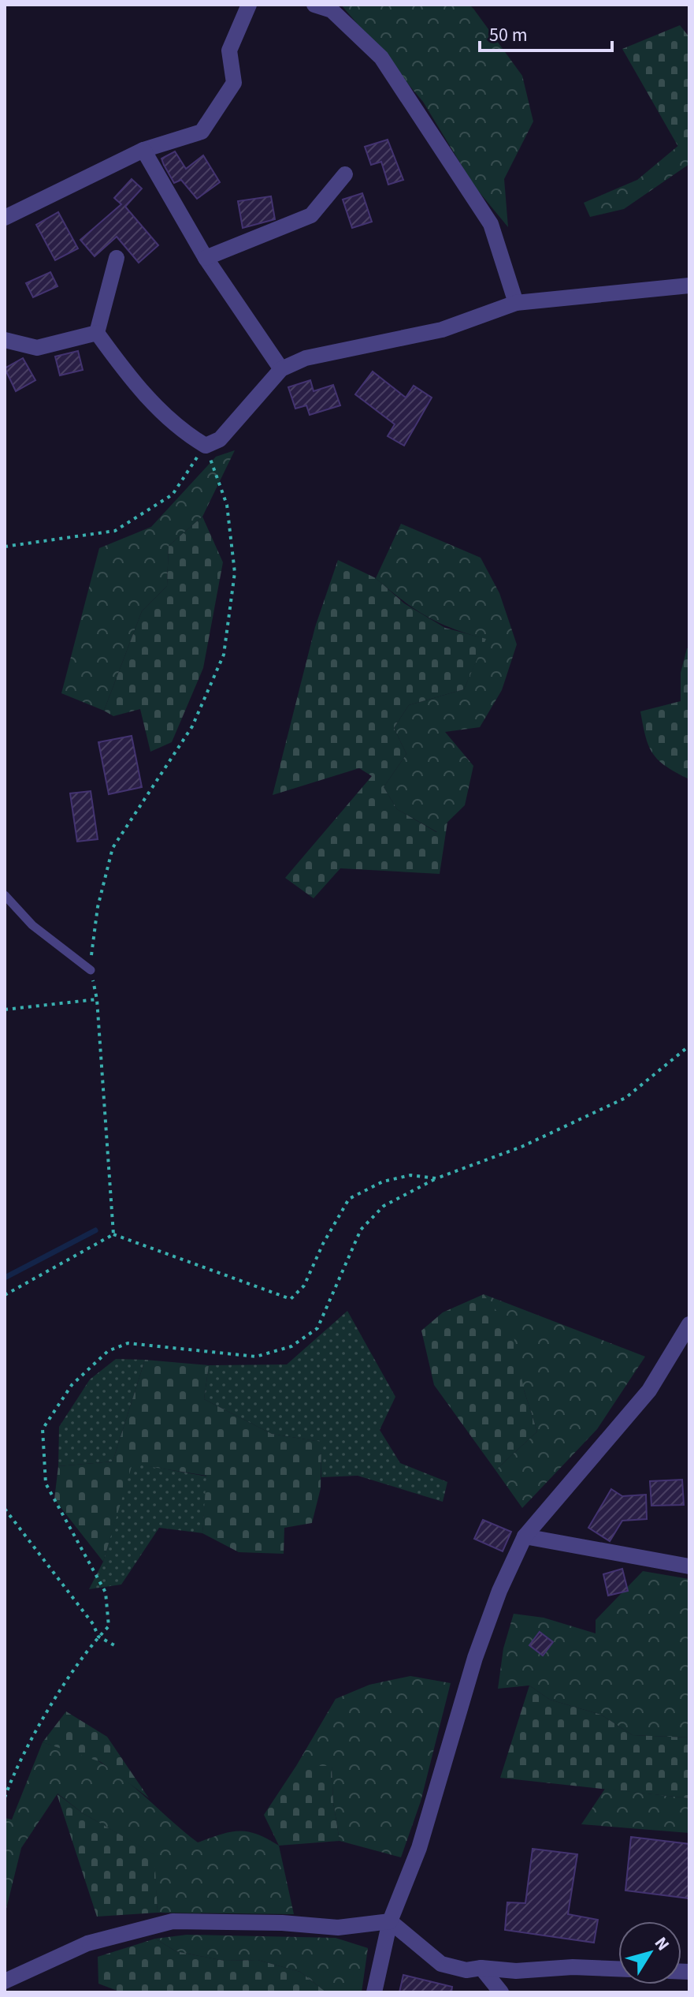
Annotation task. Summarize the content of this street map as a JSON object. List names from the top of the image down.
{
  "scale_bar": "50 m",
  "north": "top right"
}
